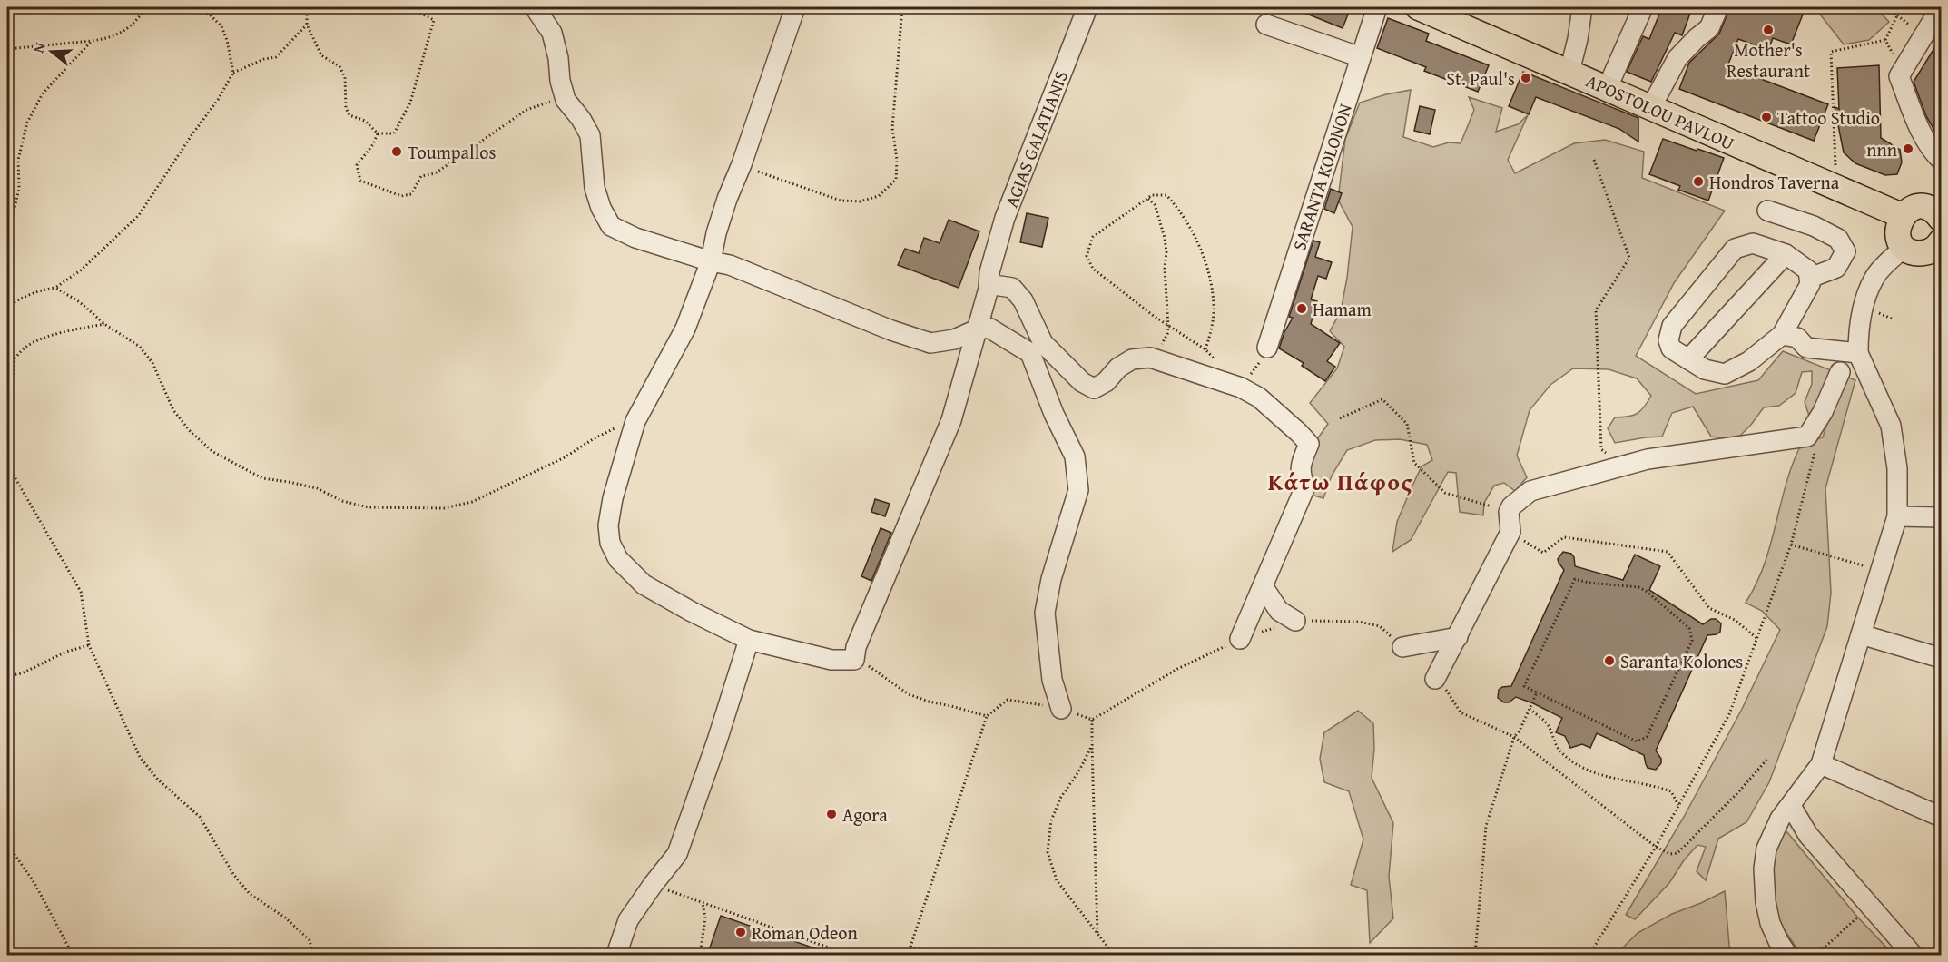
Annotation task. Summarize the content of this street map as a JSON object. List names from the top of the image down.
{
  "streets": {
    "main road": ["APOSTOLOU PAVLOU"],
    "street": ["AGIAS GALATIANIS", "SARANTA KOLONON"]
  },
  "districts": ["Κάτω Πάφος"],
  "places": [
    "Mother's Restaurant",
    "St. Paul's",
    "Tattoo Studio",
    "nnn",
    "Toumpallos",
    "Hondros Taverna",
    "Hamam",
    "Saranta Kolones",
    "Agora",
    "Roman Odeon"
  ],
  "north": "left"
}
